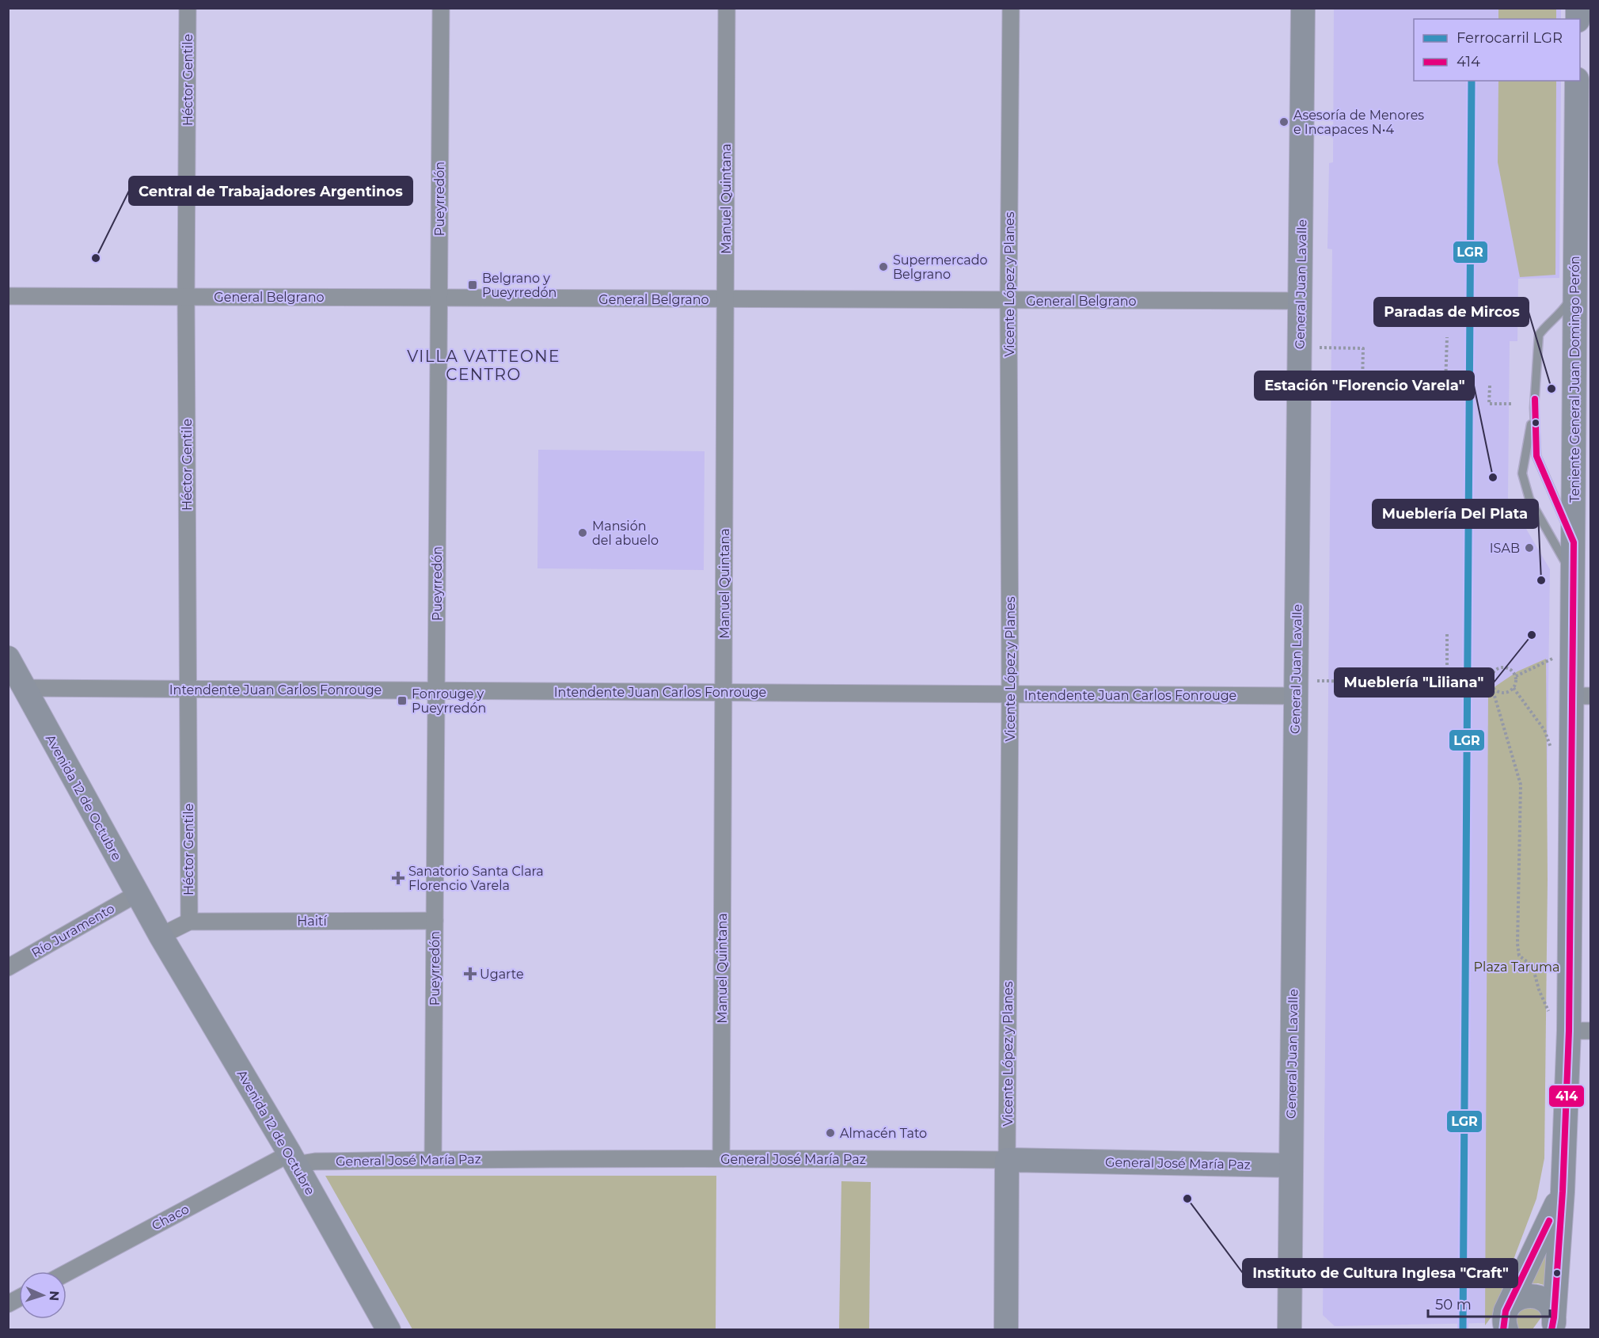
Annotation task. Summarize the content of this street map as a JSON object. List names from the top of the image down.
{
  "streets": {
    "main road": [
      "Vicente López y Planes",
      "General Juan Lavalle",
      "Teniente General Juan Domingo Perón",
      "Avenida 12 de Octubre",
      "General José María Paz"
    ],
    "street": [
      "Héctor Gentile",
      "Pueyrredón",
      "Manuel Quintana",
      "General Belgrano",
      "Intendente Juan Carlos Fonrouge",
      "Haití",
      "Río Juramento",
      "Chaco"
    ]
  },
  "crossings": [
    ["Héctor Gentile", "General Belgrano"],
    ["Héctor Gentile", "Intendente Juan Carlos Fonrouge"],
    ["Héctor Gentile", "Haití"],
    ["Pueyrredón", "General Belgrano"],
    ["Pueyrredón", "Intendente Juan Carlos Fonrouge"],
    ["Pueyrredón", "Haití"],
    ["Pueyrredón", "General José María Paz"],
    ["Manuel Quintana", "General Belgrano"],
    ["Manuel Quintana", "Intendente Juan Carlos Fonrouge"],
    ["Manuel Quintana", "General José María Paz"],
    ["Vicente López y Planes", "General Belgrano"],
    ["Vicente López y Planes", "Intendente Juan Carlos Fonrouge"],
    ["Vicente López y Planes", "General José María Paz"],
    ["General Juan Lavalle", "General Belgrano"],
    ["General Juan Lavalle", "Intendente Juan Carlos Fonrouge"],
    ["General Juan Lavalle", "General José María Paz"],
    ["Intendente Juan Carlos Fonrouge", "Avenida 12 de Octubre"],
    ["Avenida 12 de Octubre", "Río Juramento"],
    ["Avenida 12 de Octubre", "General José María Paz"],
    ["Avenida 12 de Octubre", "Chaco"],
    ["General José María Paz", "Chaco"]
  ],
  "districts": ["VILLA VATTEONE CENTRO"],
  "parks": ["Plaza Taruma"],
  "places": {
    "other": [
      "Asesoría de Menores e Incapaces N•4",
      "Central de Trabajadores Argentinos",
      "Supermercado Belgrano",
      "Paradas de Mircos",
      "Estación \"Florencio Varela\"",
      "Mansión del abuelo",
      "ISAB",
      "Mueblería Del Plata",
      "Mueblería \"Liliana\"",
      "Almacén Tato",
      "Instituto de Cultura Inglesa \"Craft\""
    ],
    "transit": ["Belgrano y Pueyrredón", "Fonrouge y Pueyrredón"],
    "health": ["Sanatorio Santa Clara Florencio Varela", "Ugarte"]
  },
  "lines": ["rail line LGR", "transit line 414"],
  "legend": ["Ferrocarril LGR", "414"],
  "scale_bar": "50 m",
  "north": "right"
}
